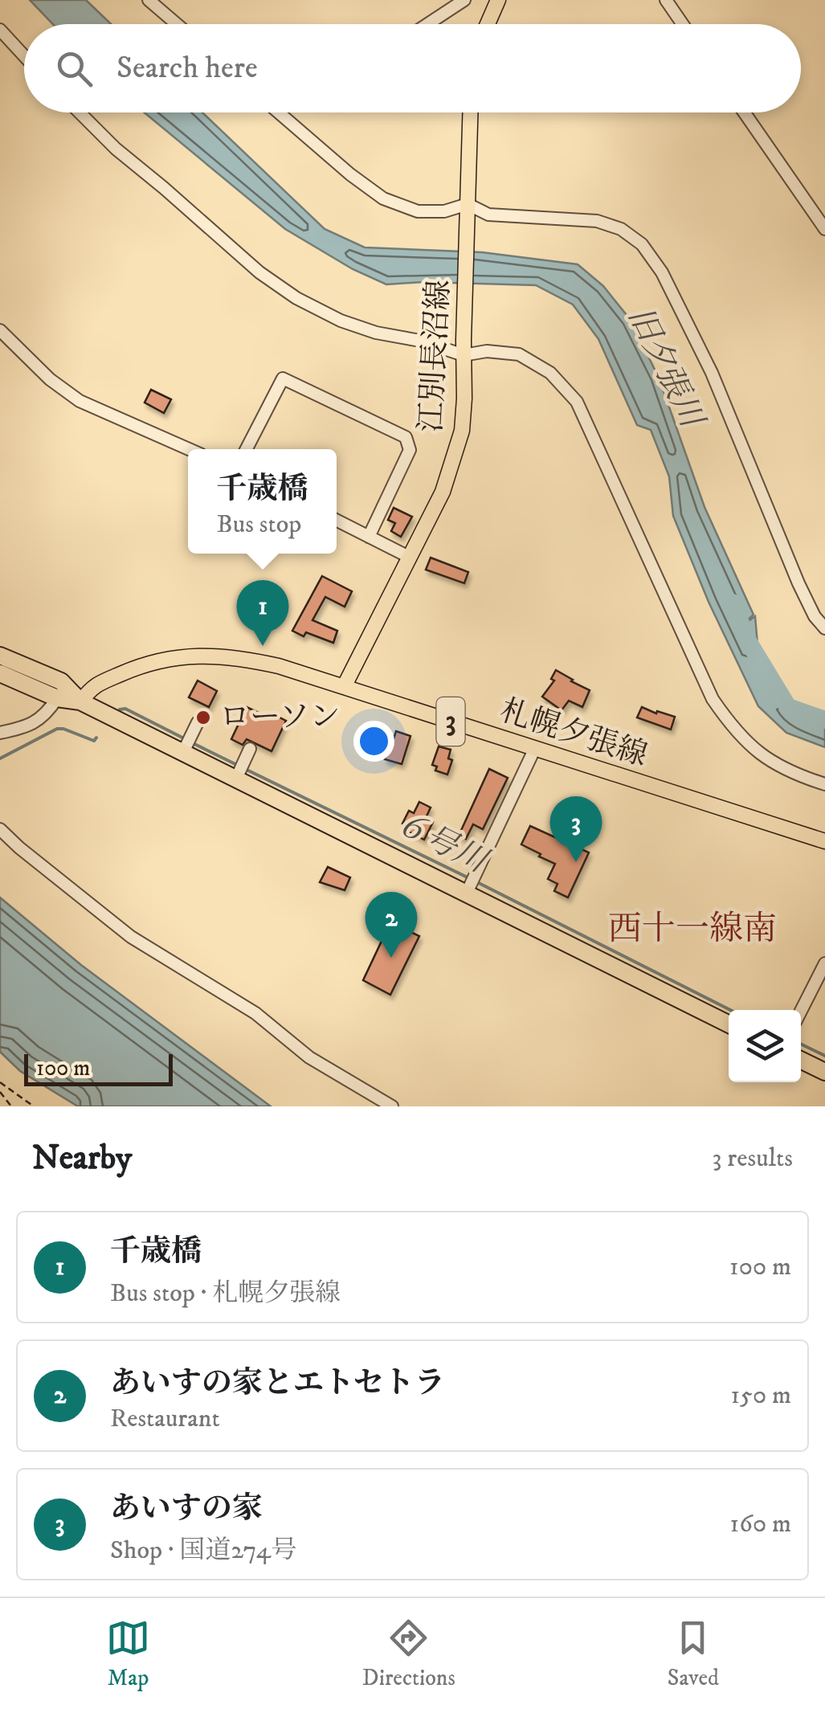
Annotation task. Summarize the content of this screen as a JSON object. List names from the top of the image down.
{
  "streets": {
    "main road": ["江別長沼線", "3", "札幌夕張線"]
  },
  "crossings": [
    ["江別長沼線", "札幌夕張線"]
  ],
  "districts": ["西十一線南"],
  "water": ["旧夕張川", "６号川"],
  "places": ["ローソン"],
  "scale_bar": "100 m",
  "page": {
    "search": "Search here",
    "popup": ["千歳橋", "Bus stop"],
    "pins": ["1", "3", "2"],
    "scale": "100 m",
    "heading": ["Nearby", "3 results"],
    "list": [
      {
        "mark": "1",
        "name": "千歳橋",
        "note": "Bus stop · 札幌夕張線",
        "value": "100 m"
      },
      {
        "mark": "2",
        "name": "あいすの家とエトセトラ",
        "note": "Restaurant",
        "value": "150 m"
      },
      {
        "mark": "3",
        "name": "あいすの家",
        "note": "Shop · 国道274号",
        "value": "160 m"
      }
    ],
    "nav": ["Map", "Directions", "Saved"]
  }
}
